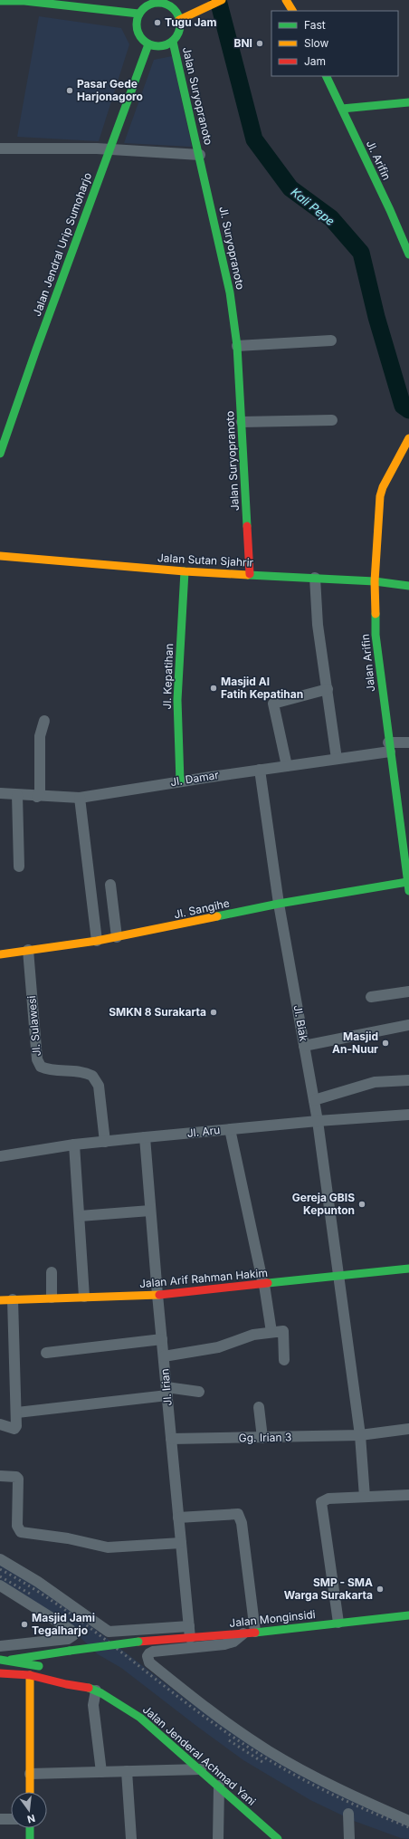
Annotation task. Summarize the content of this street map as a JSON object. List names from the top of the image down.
{
  "streets": {
    "main road": [
      "Jalan Suryopranoto",
      "Jl. Arifin",
      "Jalan Jendral Urip Sumoharjo",
      "Jl. Suryopranoto",
      "Jalan Sutan Sjahrir",
      "Jalan Arifin",
      "Jl. Kepatihan",
      "Jl. Sangihe",
      "Jalan Arif Rahman Hakim",
      "Jalan Monginsidi",
      "Jalan Jenderal Achmad Yani"
    ],
    "street": [
      "Jl. Damar",
      "Jl. Biak",
      "Jl. Sulawesi",
      "Jl. Aru",
      "Jl. Irian",
      "Gg. Irian 3"
    ]
  },
  "crossings": [
    ["Jalan Suryopranoto", "Jalan Jendral Urip Sumoharjo"],
    ["Jalan Suryopranoto", "Jl. Suryopranoto"],
    ["Jalan Suryopranoto", "Jalan Sutan Sjahrir"],
    ["Jalan Sutan Sjahrir", "Jalan Arifin"],
    ["Jalan Sutan Sjahrir", "Jl. Kepatihan"],
    ["Jalan Arifin", "Jl. Damar"],
    ["Jalan Arifin", "Jl. Sangihe"],
    ["Jl. Kepatihan", "Jl. Damar"],
    ["Jl. Damar", "Jl. Biak"],
    ["Jl. Sangihe", "Jl. Biak"],
    ["Jl. Sangihe", "Jl. Sulawesi"],
    ["Jl. Biak", "Jl. Aru"],
    ["Jl. Biak", "Jalan Arif Rahman Hakim"],
    ["Jl. Biak", "Gg. Irian 3"],
    ["Jl. Sulawesi", "Jl. Aru"],
    ["Jl. Aru", "Jl. Irian"],
    ["Jalan Arif Rahman Hakim", "Jl. Irian"],
    ["Jl. Irian", "Gg. Irian 3"],
    ["Jl. Irian", "Jalan Monginsidi"]
  ],
  "water": ["Kali Pepe"],
  "places": [
    "Tugu Jam",
    "BNI",
    "Pasar Gede Harjonagoro",
    "Masjid Al Fatih Kepatihan",
    "SMKN 8 Surakarta",
    "Masjid An-Nuur",
    "Gereja GBIS Kepunton",
    "SMP - SMA Warga Surakarta",
    "Masjid Jami Tegalharjo"
  ],
  "legend": ["Fast", "Slow", "Jam"],
  "north": "bottom"
}
